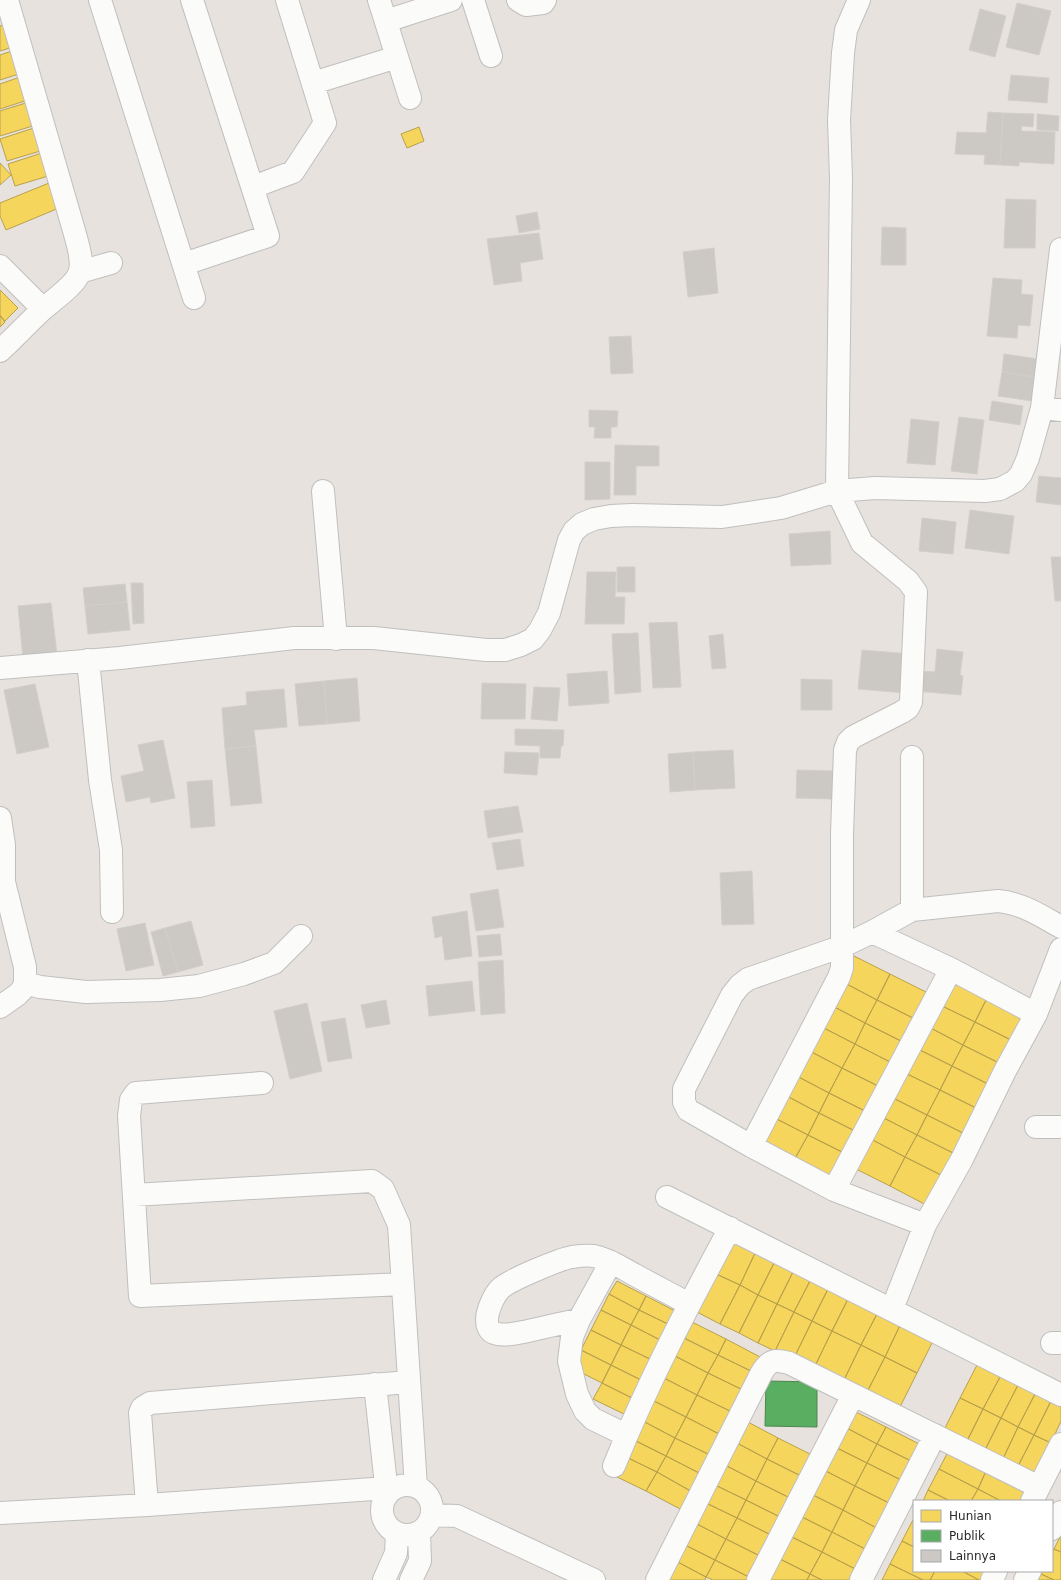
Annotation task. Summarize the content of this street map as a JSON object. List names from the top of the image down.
{
  "legend": ["Hunian", "Publik", "Lainnya"]
}
